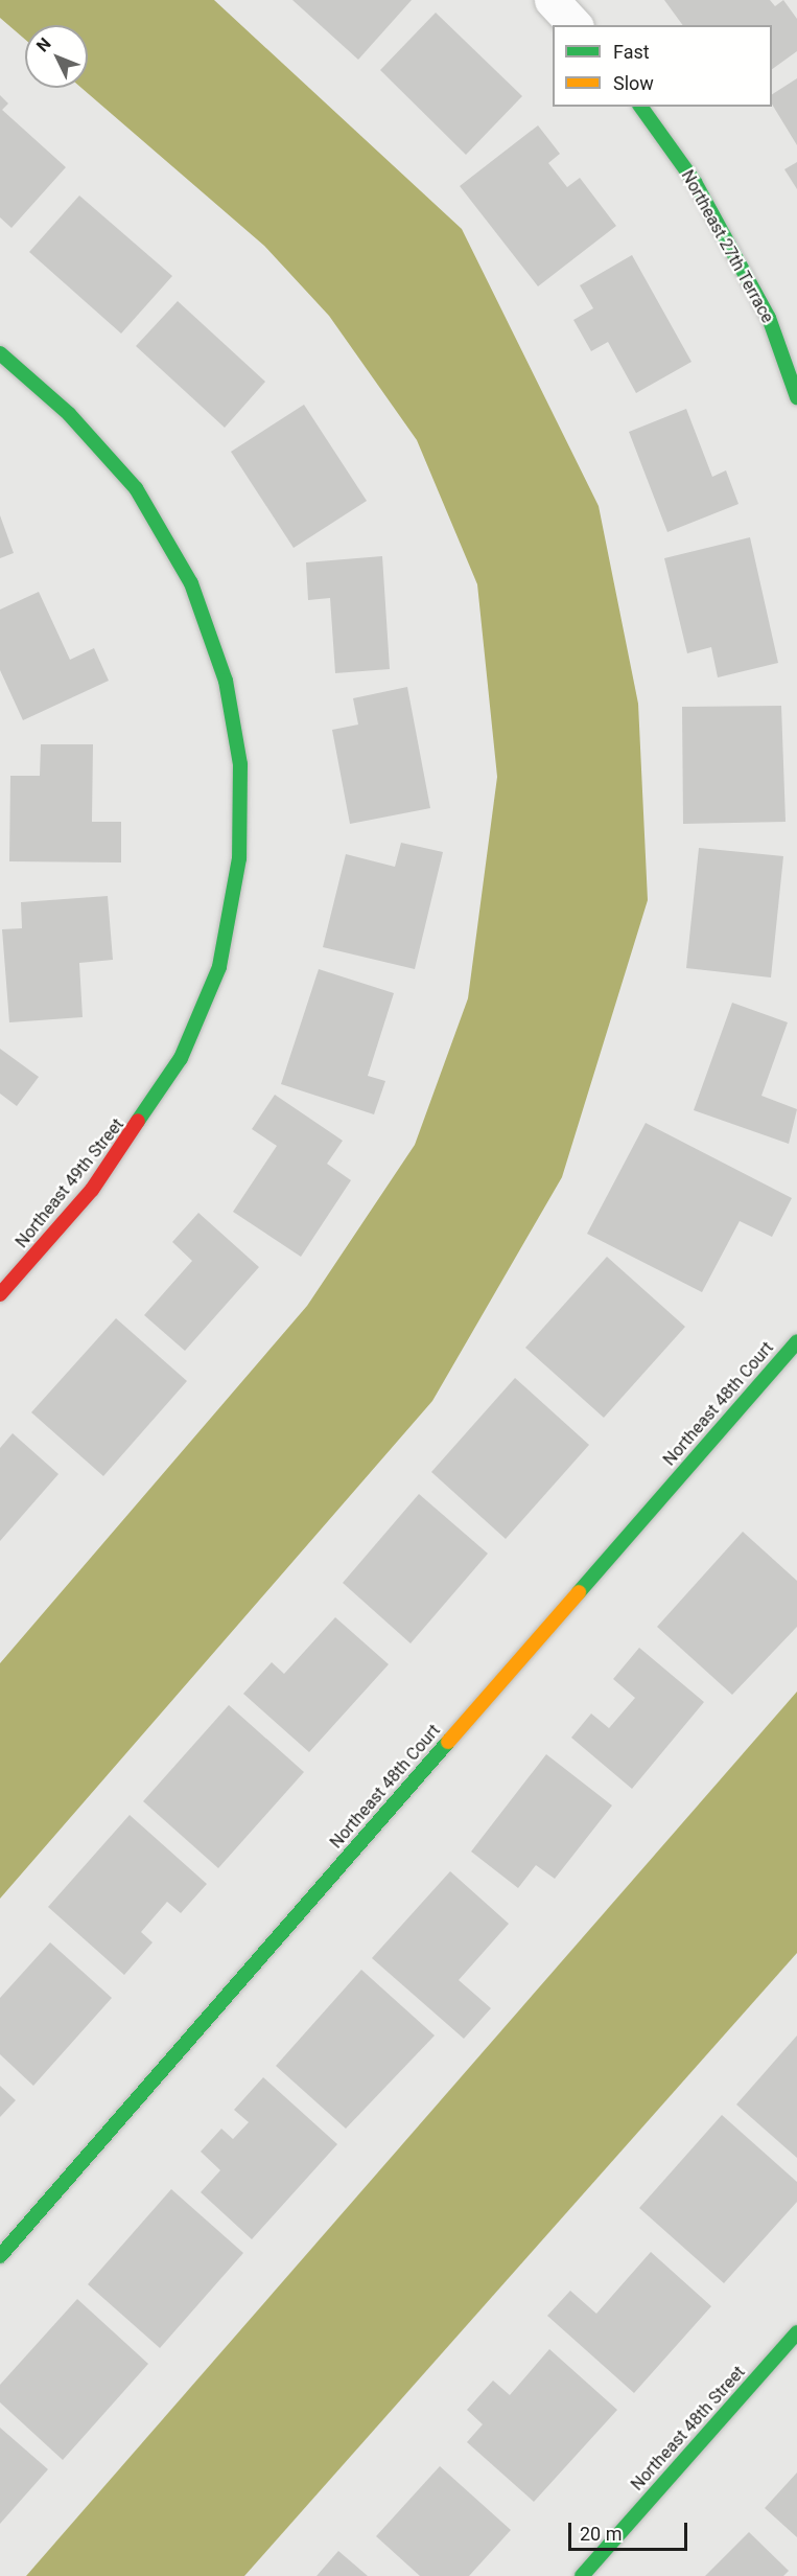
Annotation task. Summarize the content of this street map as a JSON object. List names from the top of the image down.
{
  "streets": {
    "street": [
      "Northeast 27th Terrace",
      "Northeast 49th Street",
      "Northeast 48th Court",
      "Northeast 48th Street"
    ]
  },
  "legend": ["Fast", "Slow"],
  "scale_bar": "20 m",
  "north": "top left"
}
